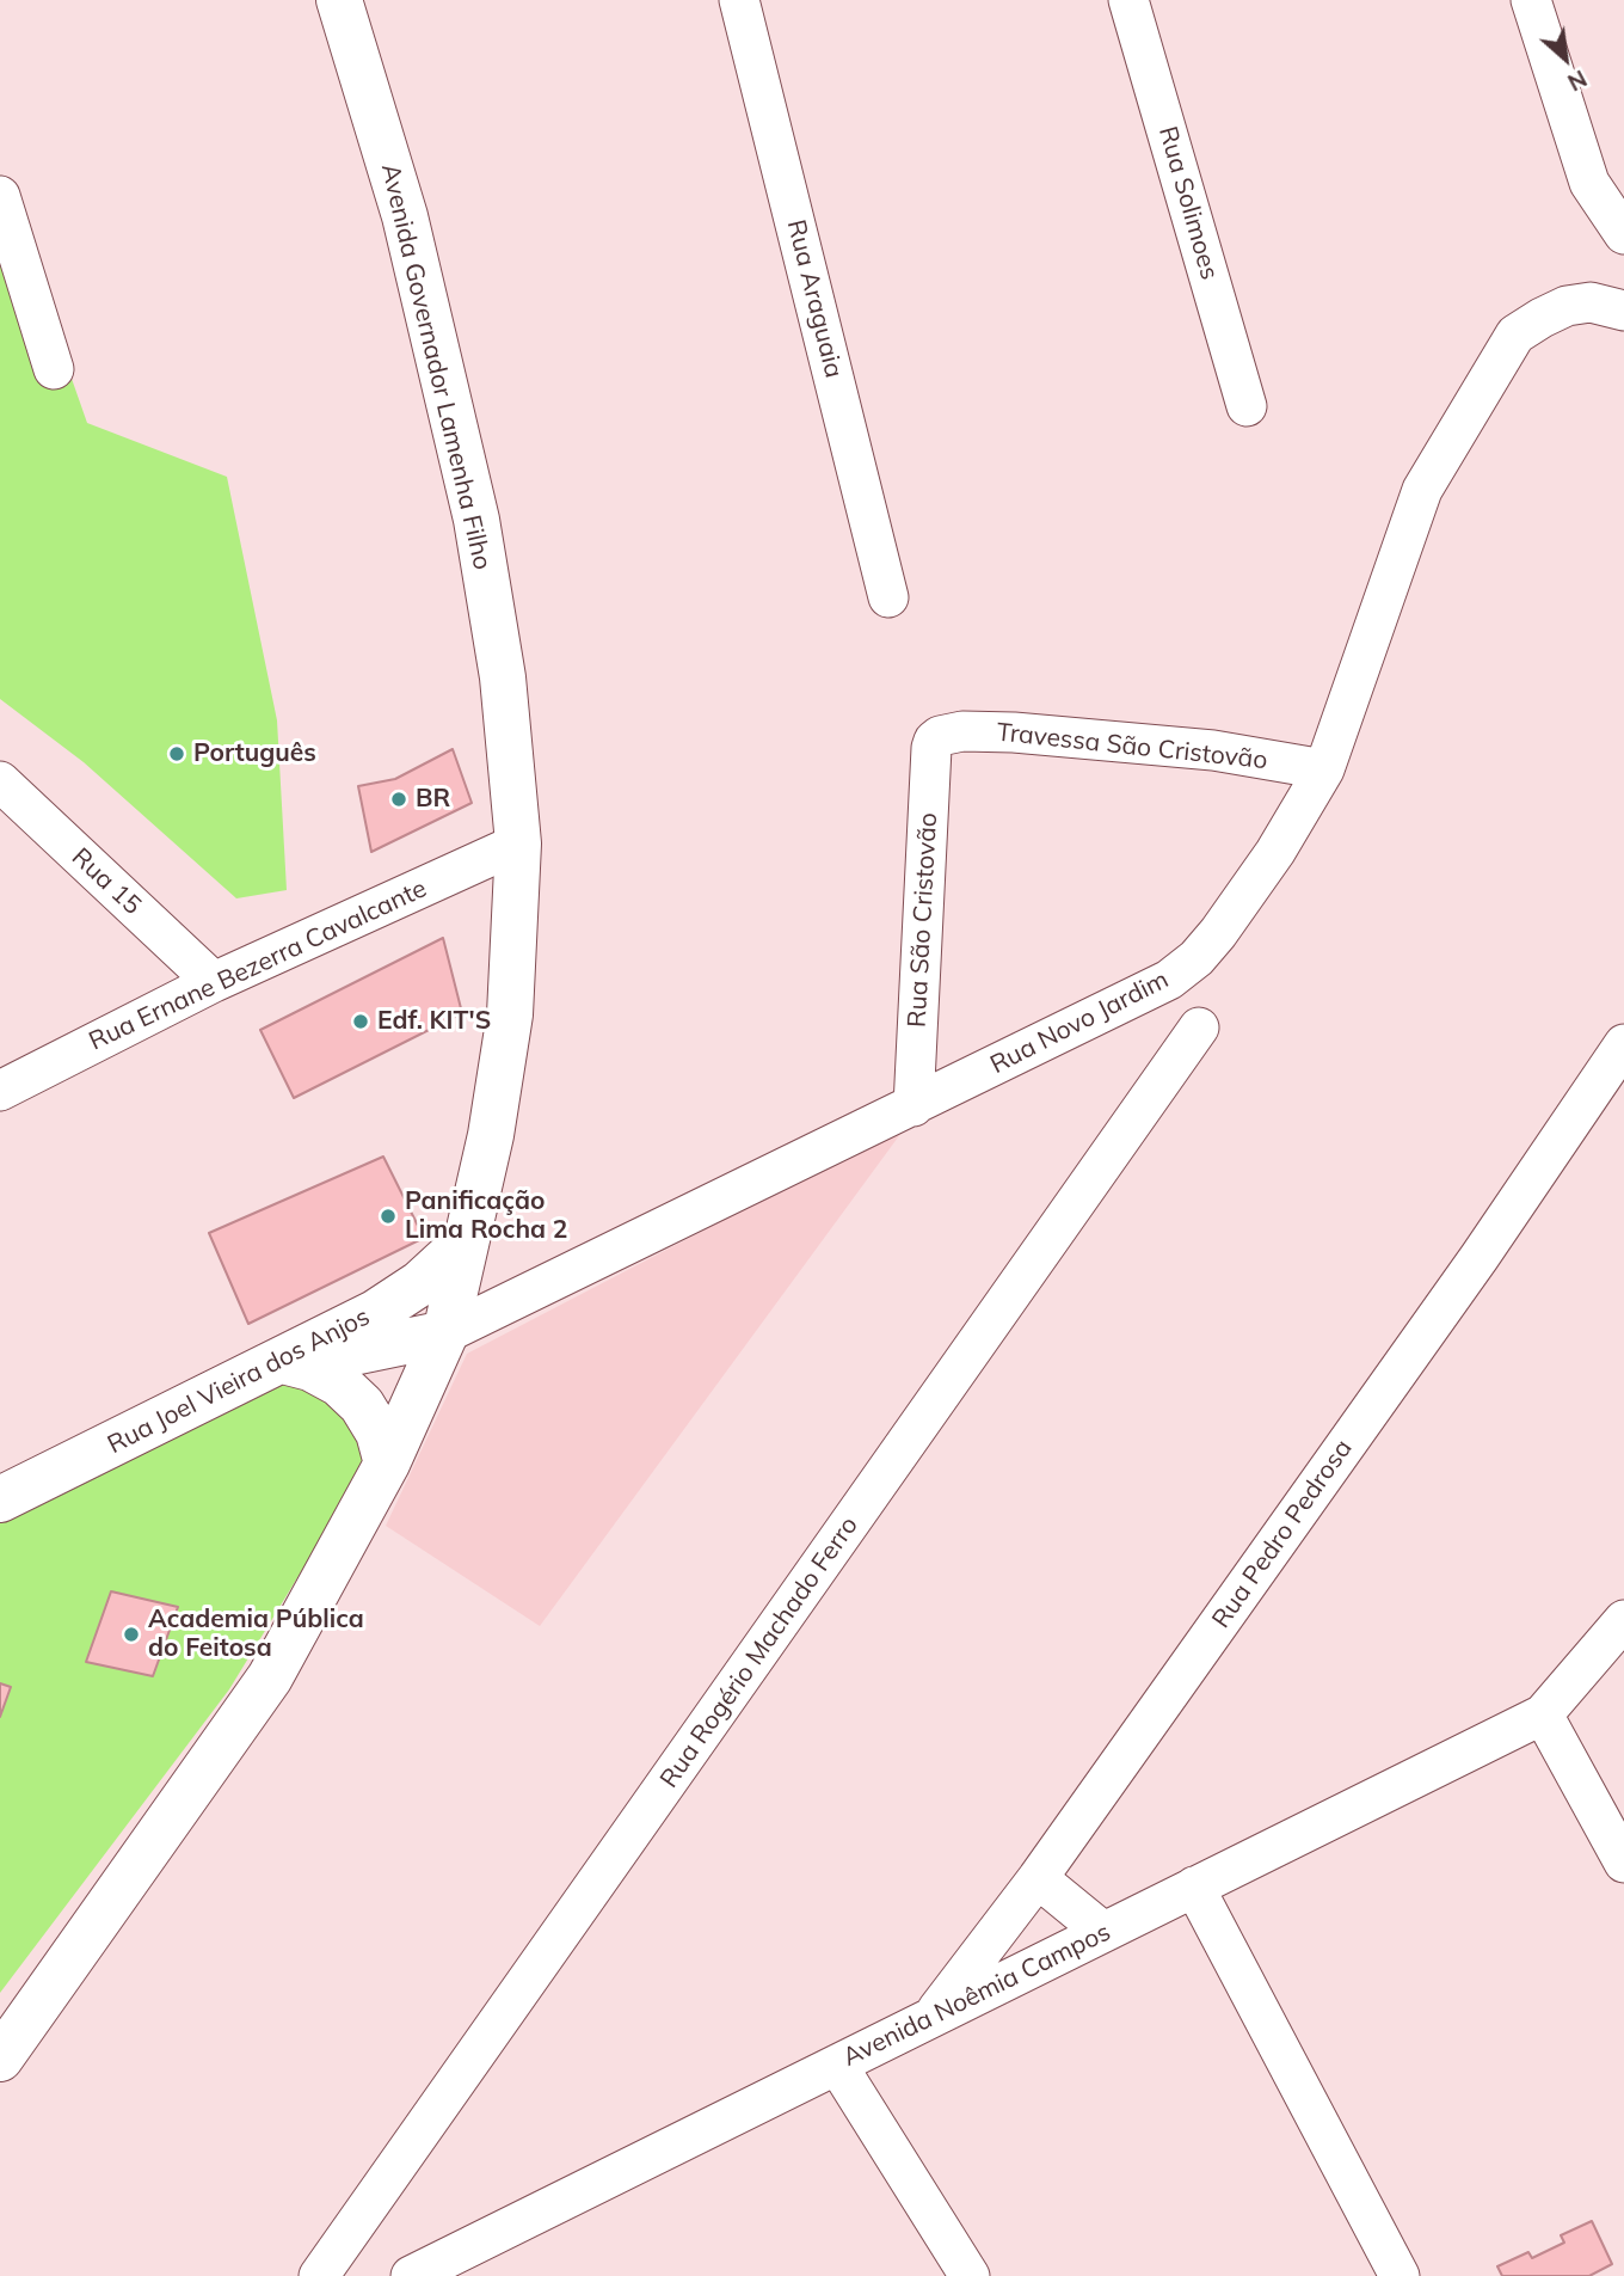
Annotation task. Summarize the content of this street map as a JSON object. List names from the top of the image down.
{
  "streets": {
    "street": [
      "Rua Solimoes",
      "Rua Araguaia",
      "Avenida Governador Lamenha Filho",
      "Travessa São Cristovão",
      "Rua 15",
      "Rua São Cristovão",
      "Rua Ernane Bezerra Cavalcante",
      "Rua Novo Jardim",
      "Rua Joel Vieira dos Anjos",
      "Rua Pedro Pedrosa",
      "Rua Rogério Machado Ferro",
      "Avenida Noêmia Campos"
    ]
  },
  "crossings": [
    ["Avenida Governador Lamenha Filho", "Rua Ernane Bezerra Cavalcante"],
    ["Avenida Governador Lamenha Filho", "Rua Novo Jardim"],
    ["Avenida Governador Lamenha Filho", "Rua Joel Vieira dos Anjos"],
    ["Travessa São Cristovão", "Rua São Cristovão"],
    ["Travessa São Cristovão", "Rua Novo Jardim"],
    ["Rua 15", "Rua Ernane Bezerra Cavalcante"],
    ["Rua São Cristovão", "Rua Novo Jardim"],
    ["Rua Pedro Pedrosa", "Avenida Noêmia Campos"]
  ],
  "places": [
    "Português",
    "BR",
    "Edf. KIT'S",
    "Panificação Lima Rocha 2",
    "Academia Pública do Feitosa"
  ],
  "north": "bottom right"
}
